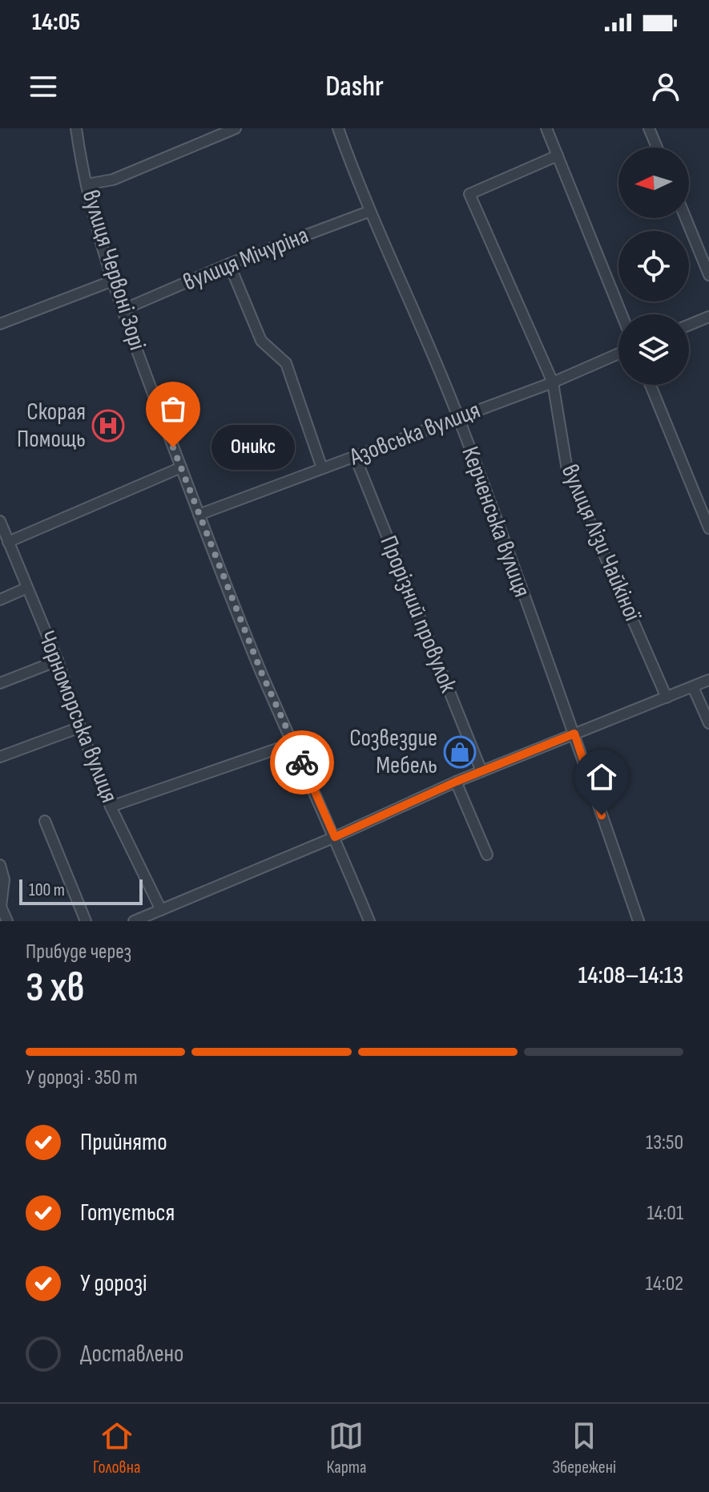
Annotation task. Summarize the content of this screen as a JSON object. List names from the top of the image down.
{
  "streets": {
    "street": [
      "вулиця Мічуріна",
      "вулиця Червоні Зорі",
      "Азовська вулиця",
      "Керченська вулиця",
      "вулиця Лізи Чайкіної",
      "Прорізний провулок",
      "Чорноморська вулиця"
    ]
  },
  "crossings": [
    ["вулиця Мічуріна", "вулиця Червоні Зорі"],
    ["вулиця Мічуріна", "Керченська вулиця"],
    ["вулиця Червоні Зорі", "Азовська вулиця"],
    ["Азовська вулиця", "Керченська вулиця"],
    ["Азовська вулиця", "вулиця Лізи Чайкіної"],
    ["Азовська вулиця", "Прорізний провулок"]
  ],
  "places": {
    "hospital": ["Скорая Помощь"],
    "other": ["Оникс"],
    "shop": ["Созвездие Мебель"]
  },
  "scale_bar": "100 m",
  "north": "left",
  "page": {
    "status": "14:05",
    "header": "Dashr",
    "bubble": "Оникс",
    "scale": "100 m",
    "heading": ["3 хв", "Прибуде через", "14:08–14:13"],
    "bar": "У дорозі · 350 m",
    "list": [
      ["Прийнято", "13:50"],
      ["Готується", "14:01"],
      ["У дорозі", "14:02"],
      "Доставлено"
    ],
    "tabs": ["Головна", "Карта", "Збережені"]
  }
}
